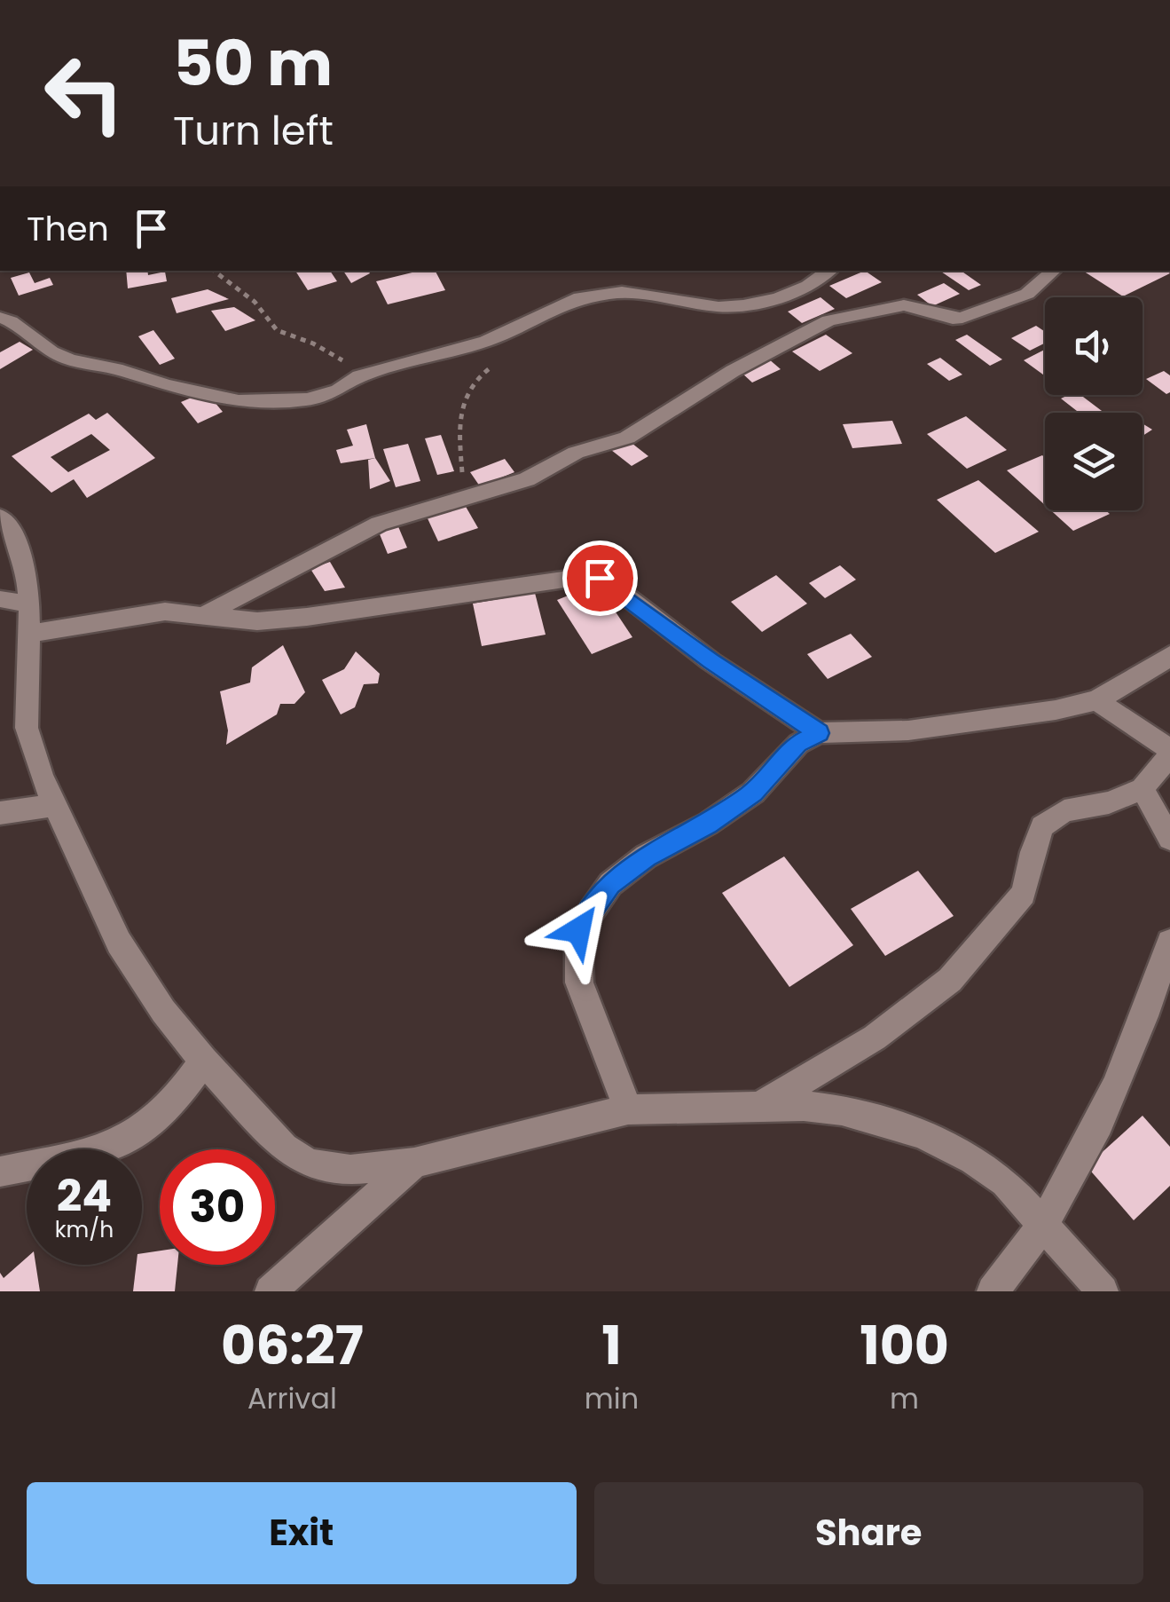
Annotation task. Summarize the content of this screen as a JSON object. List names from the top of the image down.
{
  "page": {
    "turn": ["50 m", "Turn left"],
    "then": "Then",
    "speed": "24 km/h",
    "limit": "30",
    "eta": [
      "06:27",
      "Arrival",
      "1",
      "min",
      "100",
      "m"
    ],
    "buttons": ["Exit", "Share"]
  }
}
